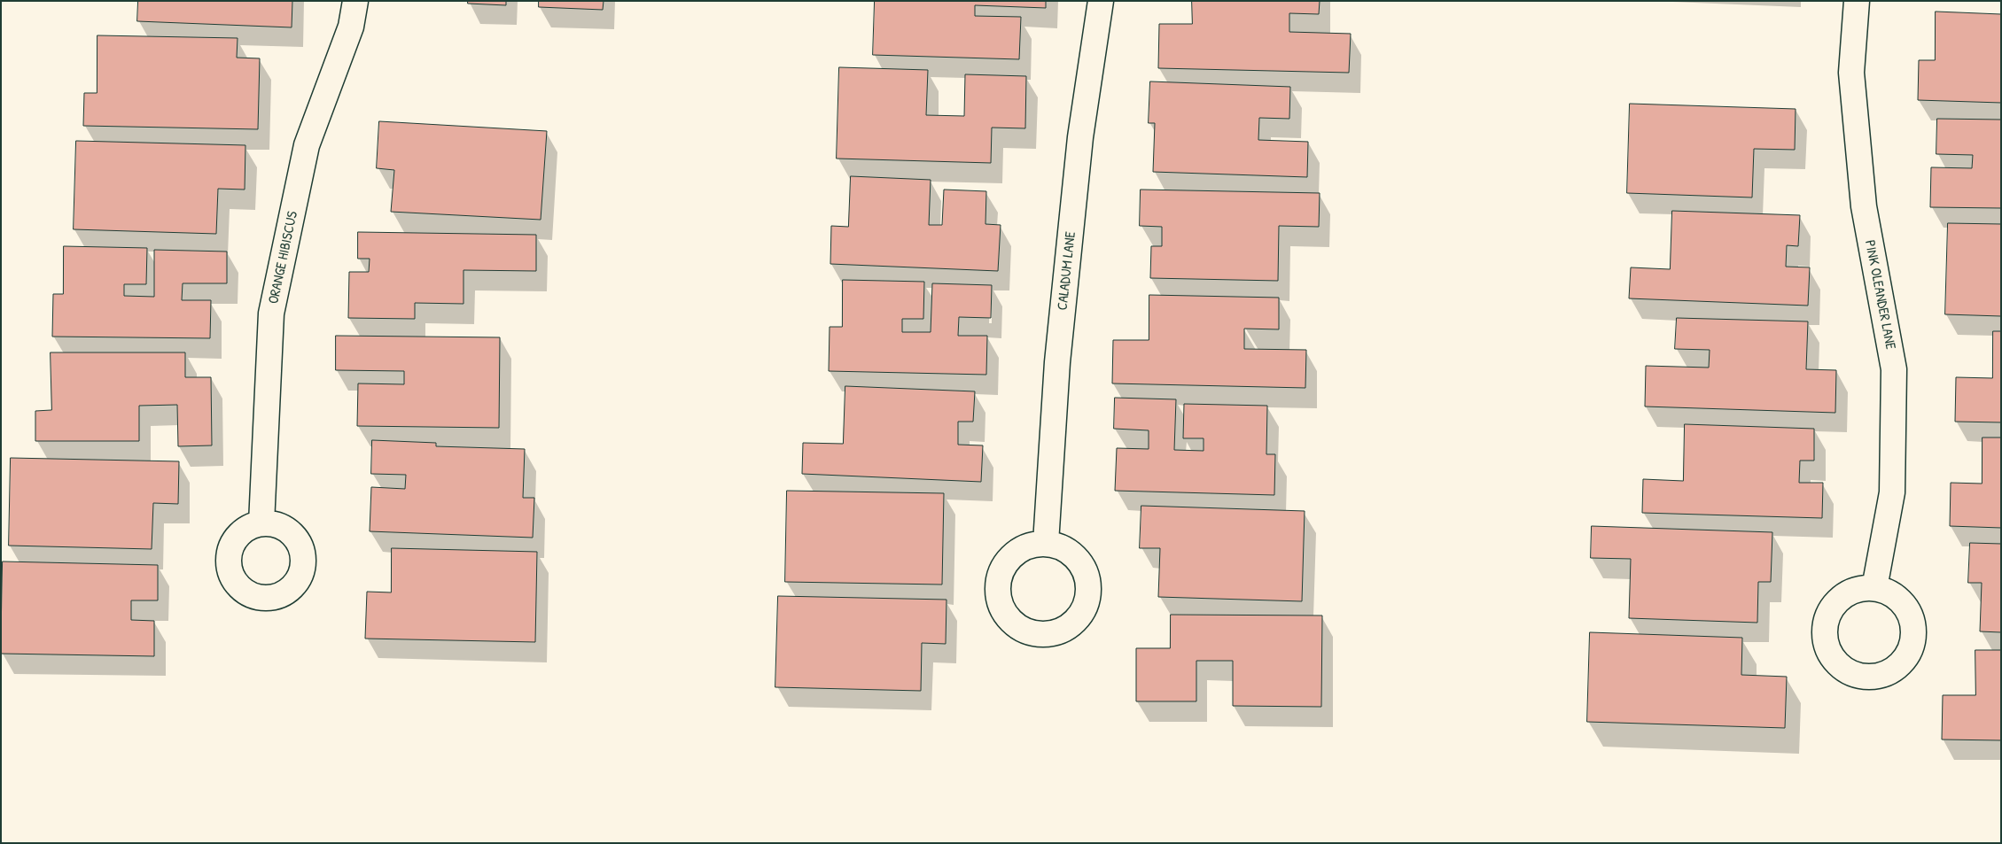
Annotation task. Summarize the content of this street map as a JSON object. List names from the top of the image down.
{
  "streets": {
    "street": ["ORANGE HIBISCUS", "CALADUM LANE", "PINK OLEANDER LANE"]
  }
}
